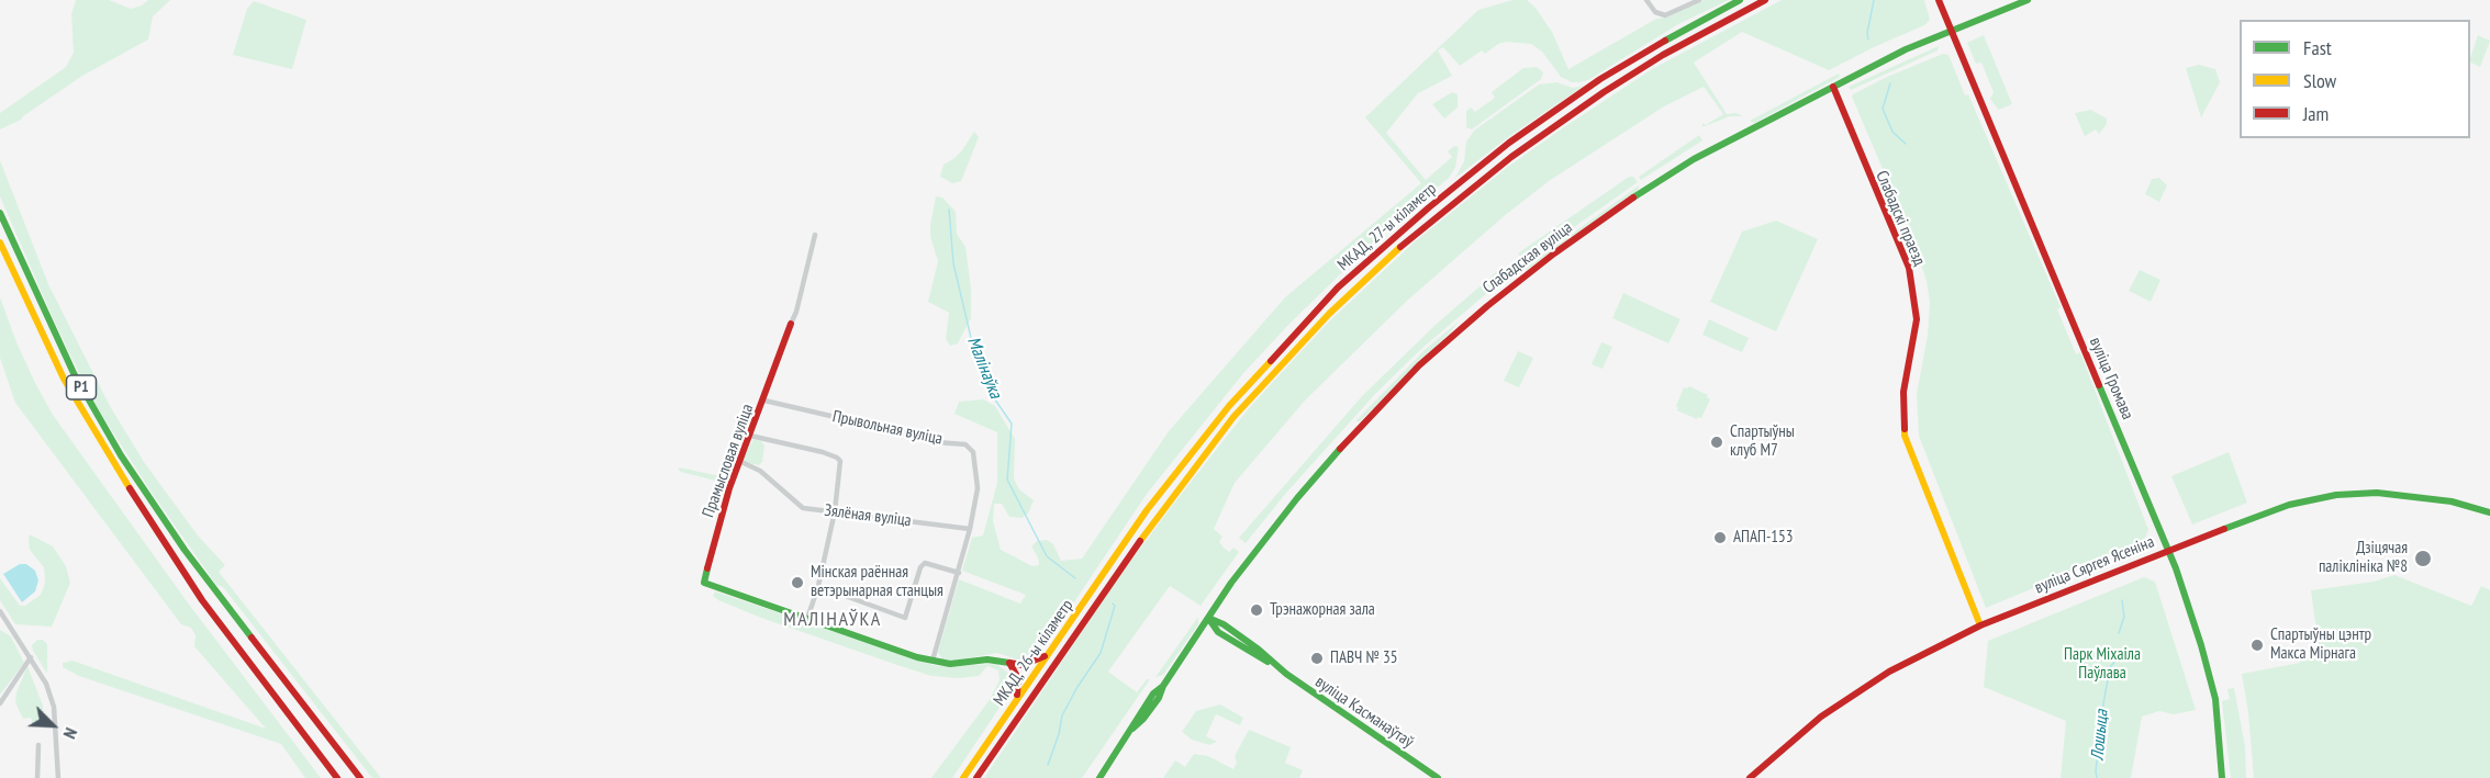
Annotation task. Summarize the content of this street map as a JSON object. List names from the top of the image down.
{
  "streets": {
    "main road": [
      "Слабадскі праезд",
      "МКАД, 27-ы кіламетр",
      "Слабадская вуліца",
      "вуліца Громава",
      "Р1",
      "Прамысловая вуліца",
      "вуліца Сяргея Ясеніна",
      "МКАД, 26-ы кіламетр",
      "вуліца Касманаўтаў"
    ],
    "street": ["Прывольная вуліца", "Зялёная вуліца"]
  },
  "crossings": [
    ["Слабадскі праезд", "Слабадская вуліца"],
    ["Слабадскі праезд", "вуліца Сяргея Ясеніна"],
    ["МКАД, 27-ы кіламетр", "МКАД, 26-ы кіламетр"],
    ["Слабадская вуліца", "вуліца Громава"],
    ["Слабадская вуліца", "вуліца Касманаўтаў"],
    ["вуліца Громава", "вуліца Сяргея Ясеніна"],
    ["Прывольная вуліца", "Прамысловая вуліца"],
    ["Прывольная вуліца", "Зялёная вуліца"],
    ["Прамысловая вуліца", "Зялёная вуліца"]
  ],
  "districts": ["МАЛІНАЎКА"],
  "water": ["Малінаўка", "Лошыца"],
  "parks": ["Парк Міхаіла Паўлава"],
  "places": [
    "Спартыўны клуб М7",
    "АПАП-153",
    "Дзіцячая паліклініка №8",
    "Мінская раённая ветэрынарная станцыя",
    "Трэнажорная зала",
    "Спартыўны цэнтр Макса Мірнага",
    "ПАВЧ № 35"
  ],
  "legend": ["Fast", "Slow", "Jam"],
  "north": "bottom right"
}
